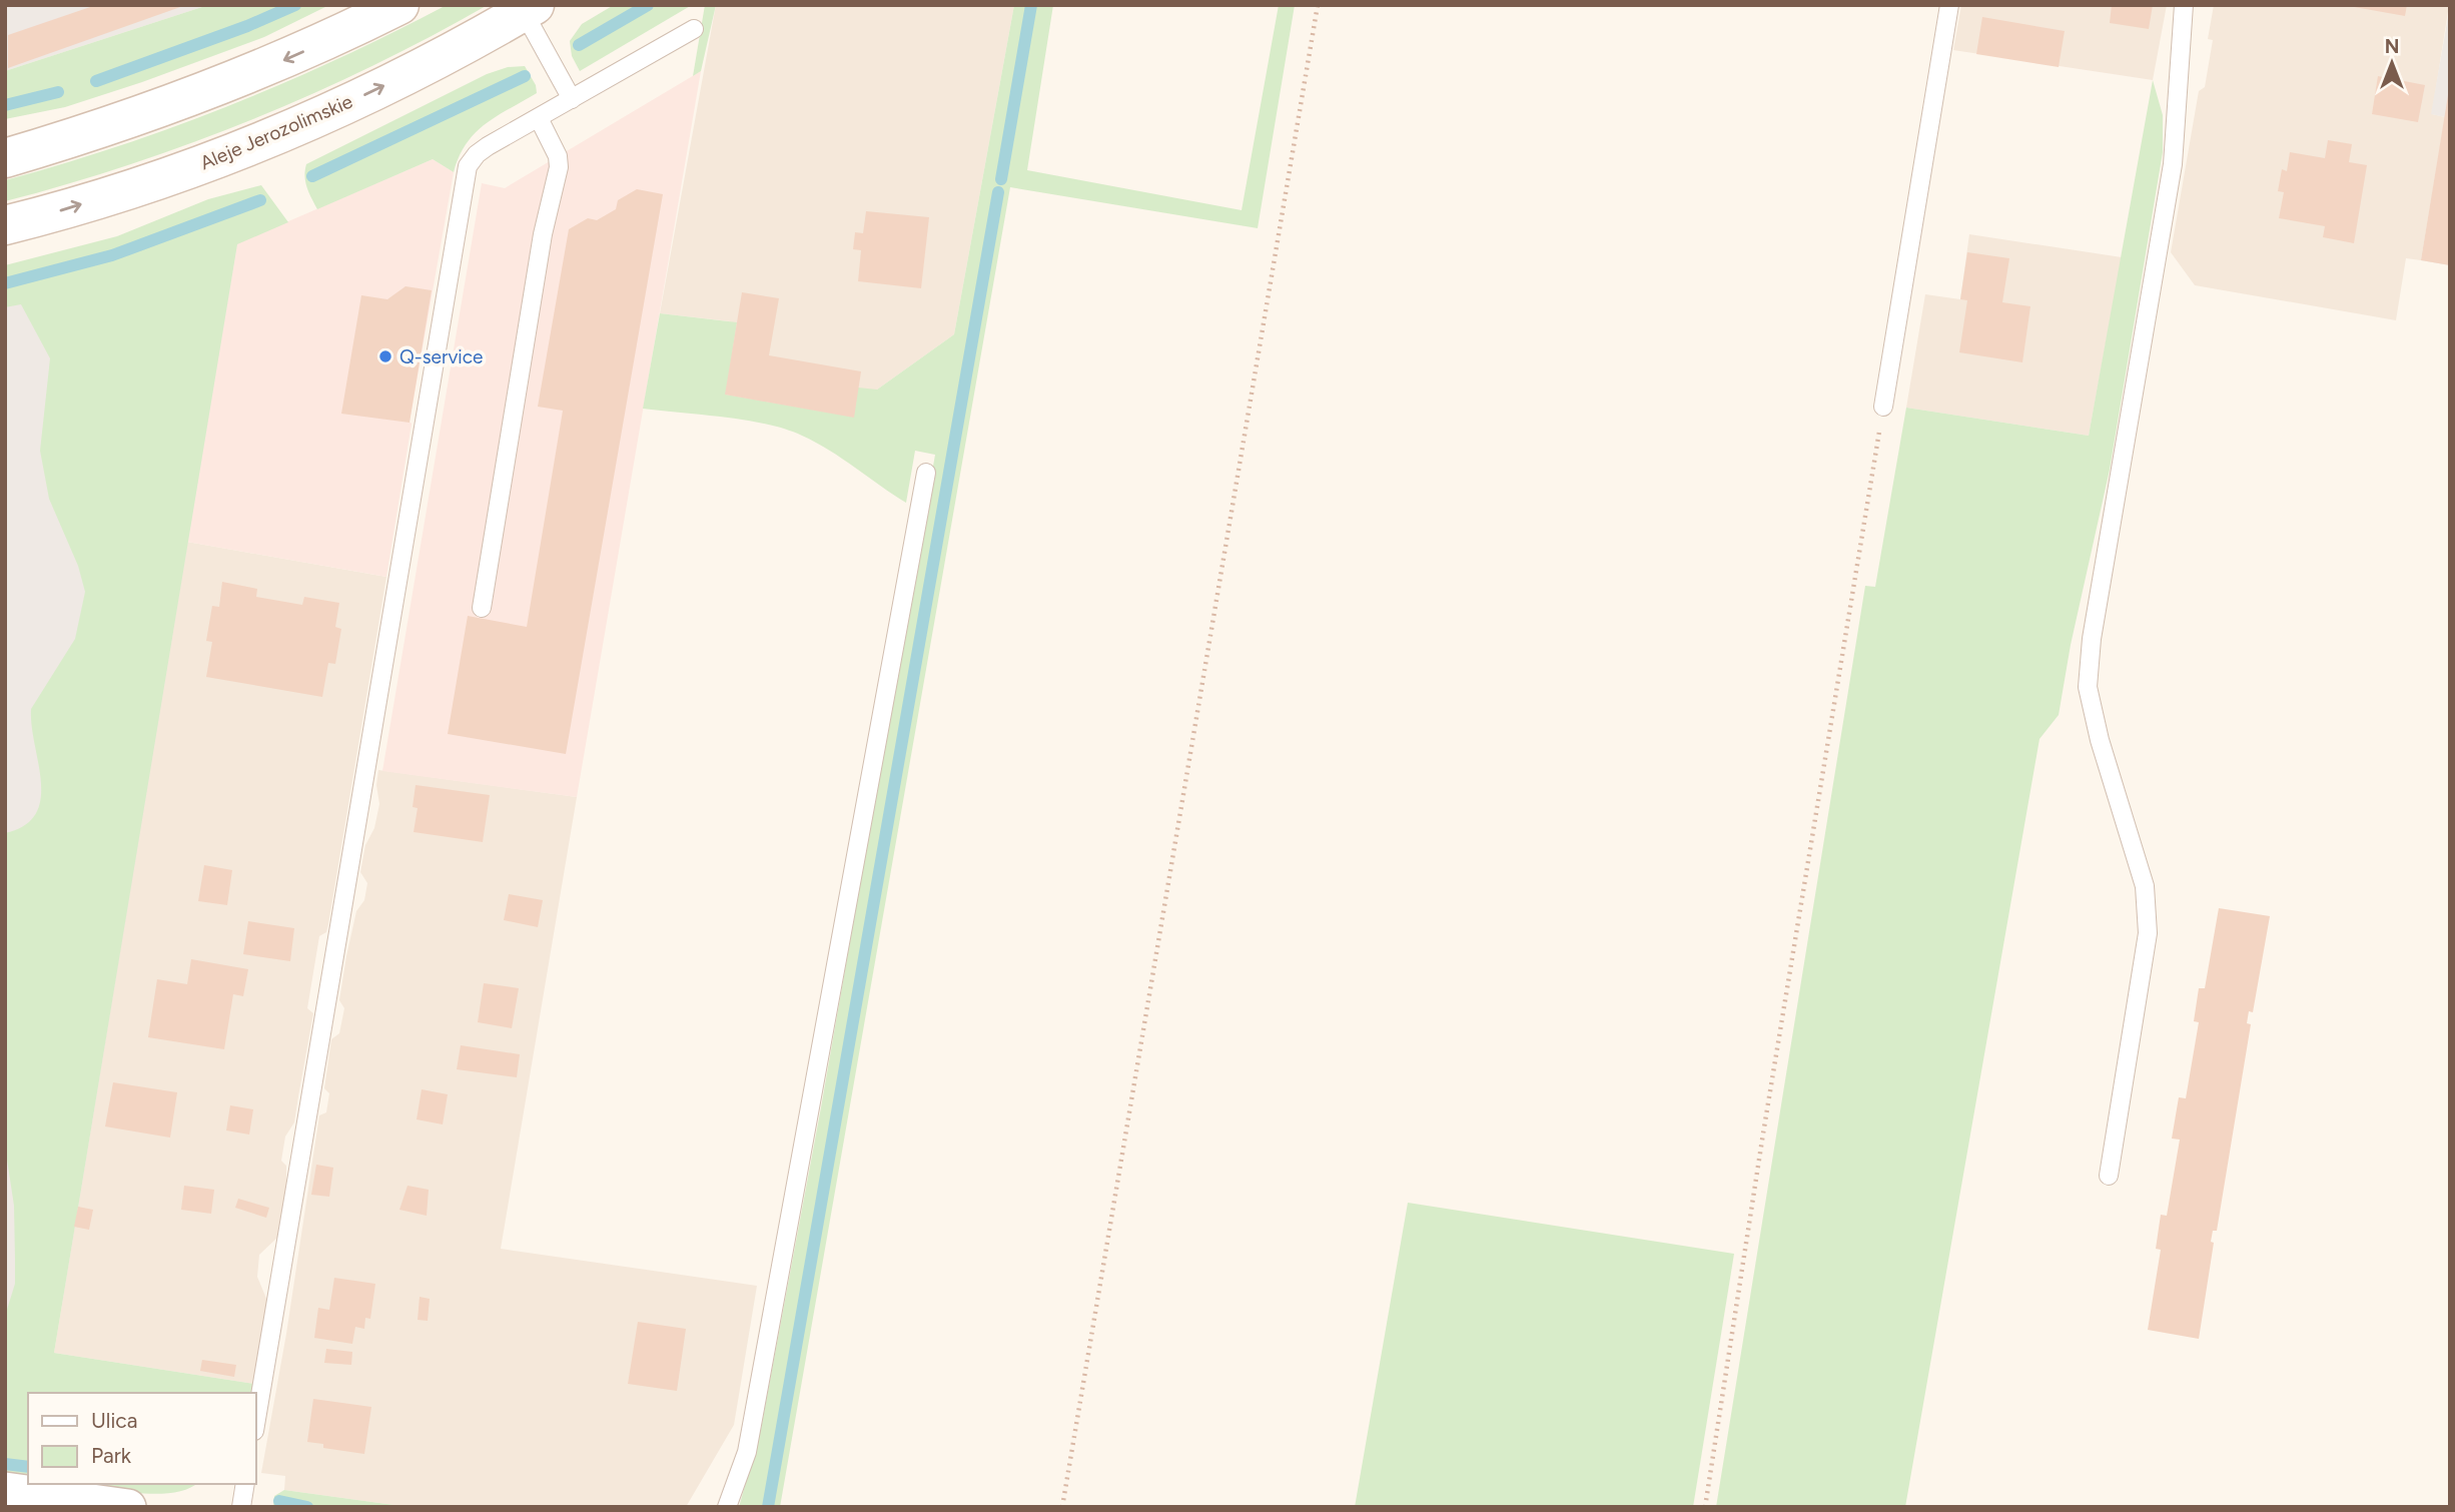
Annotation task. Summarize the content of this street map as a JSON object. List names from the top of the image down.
{
  "streets": {
    "main road": ["Aleje Jerozolimskie"]
  },
  "places": ["Q-service"],
  "legend": ["Ulica", "Park"],
  "north": "top"
}
